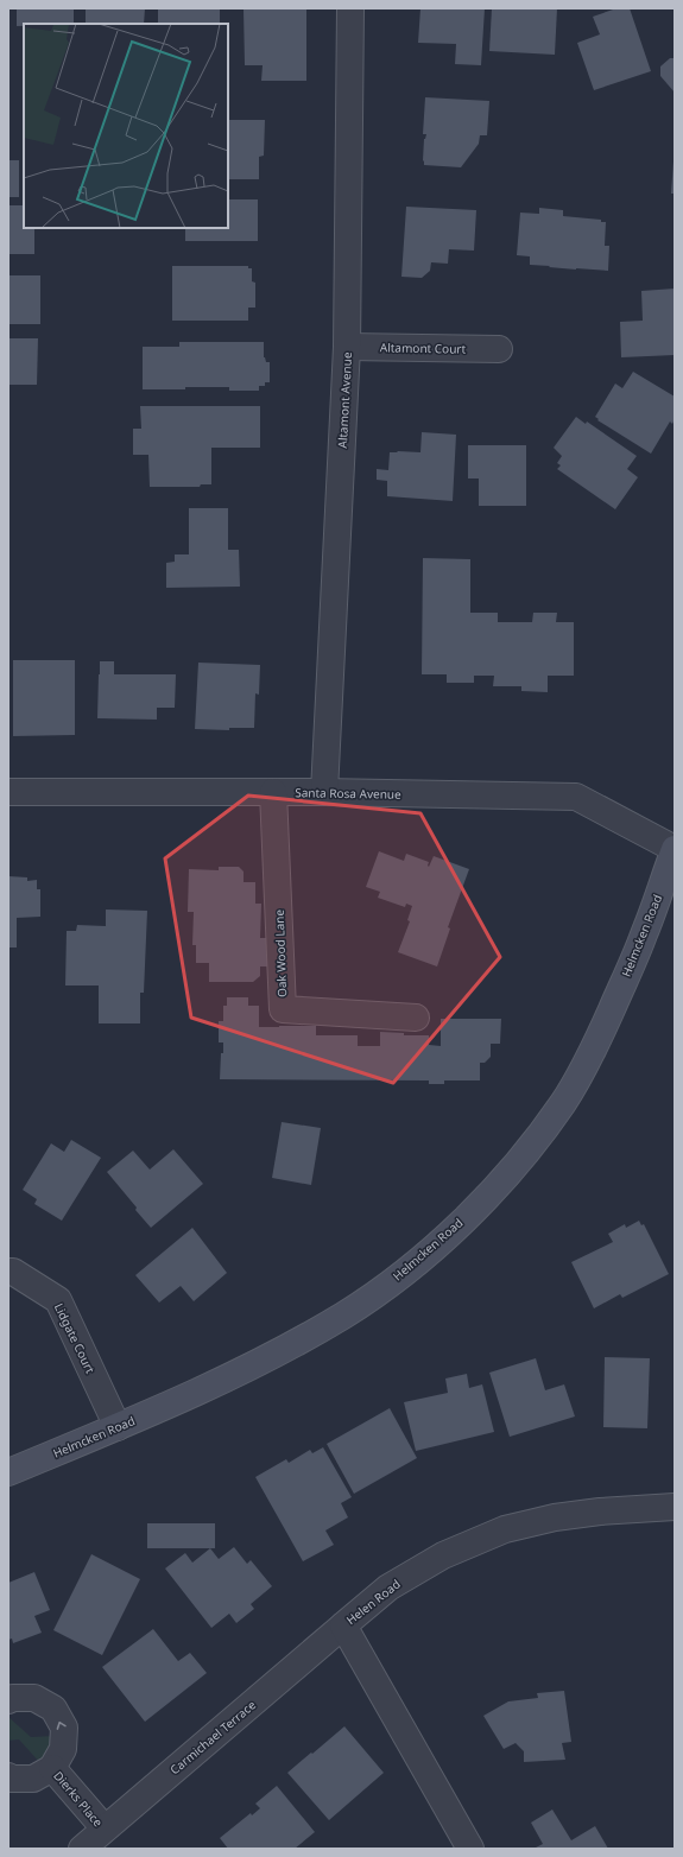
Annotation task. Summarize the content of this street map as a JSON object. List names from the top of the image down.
{
  "streets": {
    "main road": ["Helmcken Road"],
    "street": [
      "Altamont Court",
      "Altamont Avenue",
      "Santa Rosa Avenue",
      "Oak Wood Lane",
      "Lidgate Court",
      "Helen Road",
      "Carmichael Terrace",
      "Dierks Place"
    ]
  },
  "crossings": [
    ["Altamont Court", "Altamont Avenue"],
    ["Altamont Avenue", "Santa Rosa Avenue"],
    ["Santa Rosa Avenue", "Helmcken Road"],
    ["Santa Rosa Avenue", "Oak Wood Lane"],
    ["Helmcken Road", "Lidgate Court"],
    ["Helen Road", "Carmichael Terrace"],
    ["Carmichael Terrace", "Dierks Place"]
  ]
}
